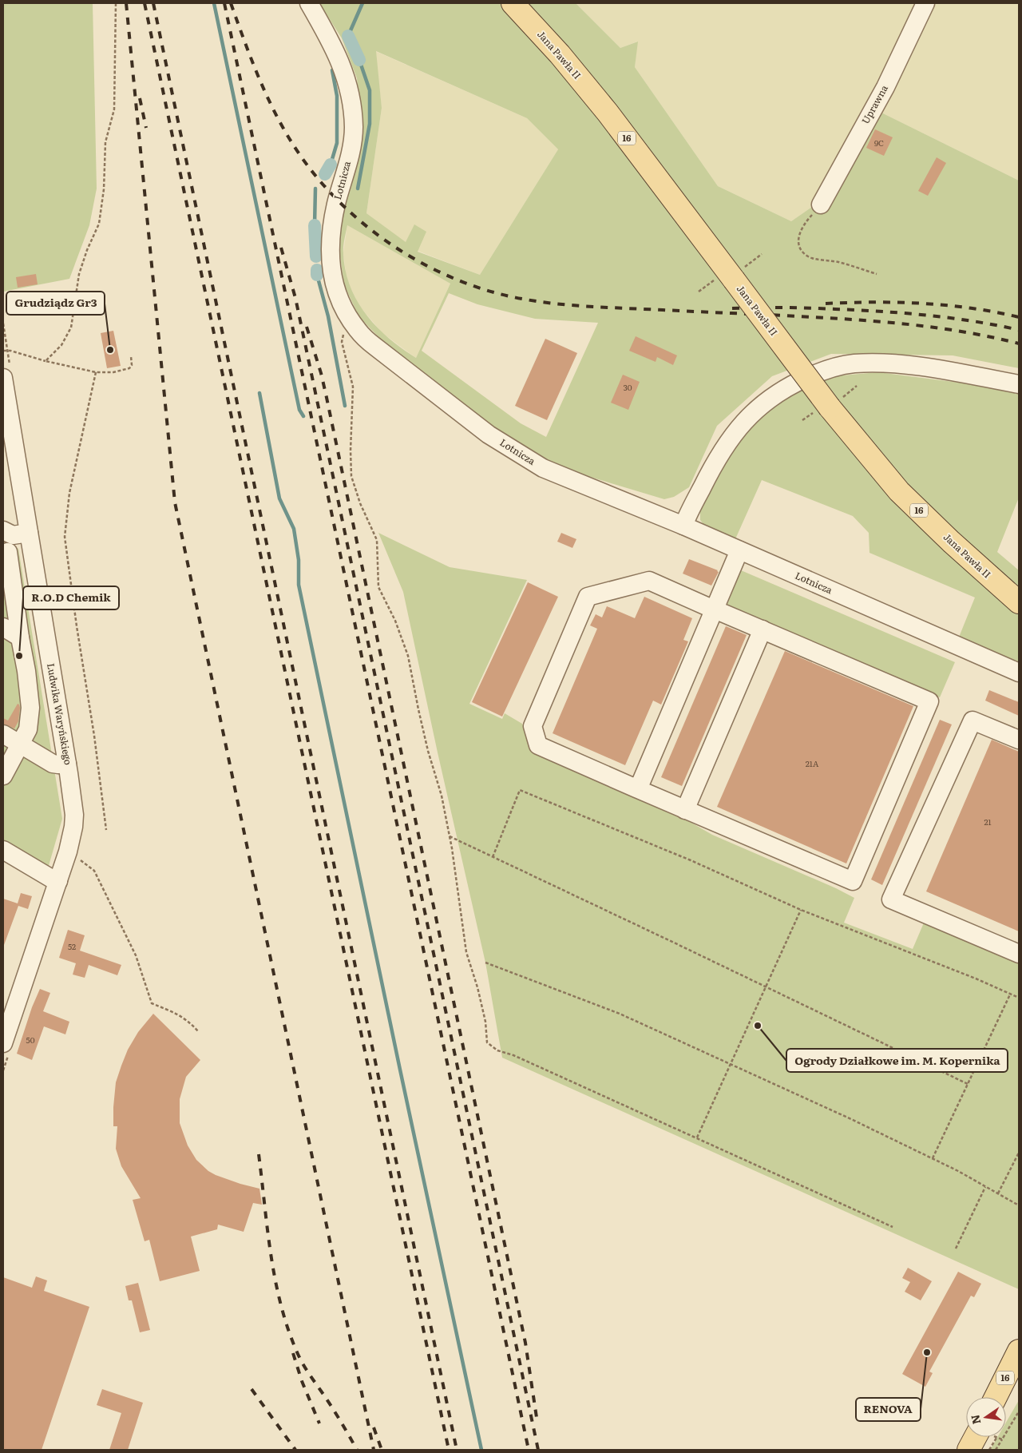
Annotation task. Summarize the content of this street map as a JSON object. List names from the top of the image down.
{
  "streets": {
    "main road": ["Jana Pawła II", "16"],
    "street": ["Uprawna", "Lotnicza", "Ludwika Waryńskiego"]
  },
  "places": [
    "Grudziądz Gr3",
    "R.O.D Chemik",
    "Ogrody Działkowe im. M. Kopernika",
    "RENOVA"
  ],
  "house_numbers": [
    "9C",
    "30",
    "21A",
    "21",
    "52",
    "50"
  ],
  "north": "left"
}
